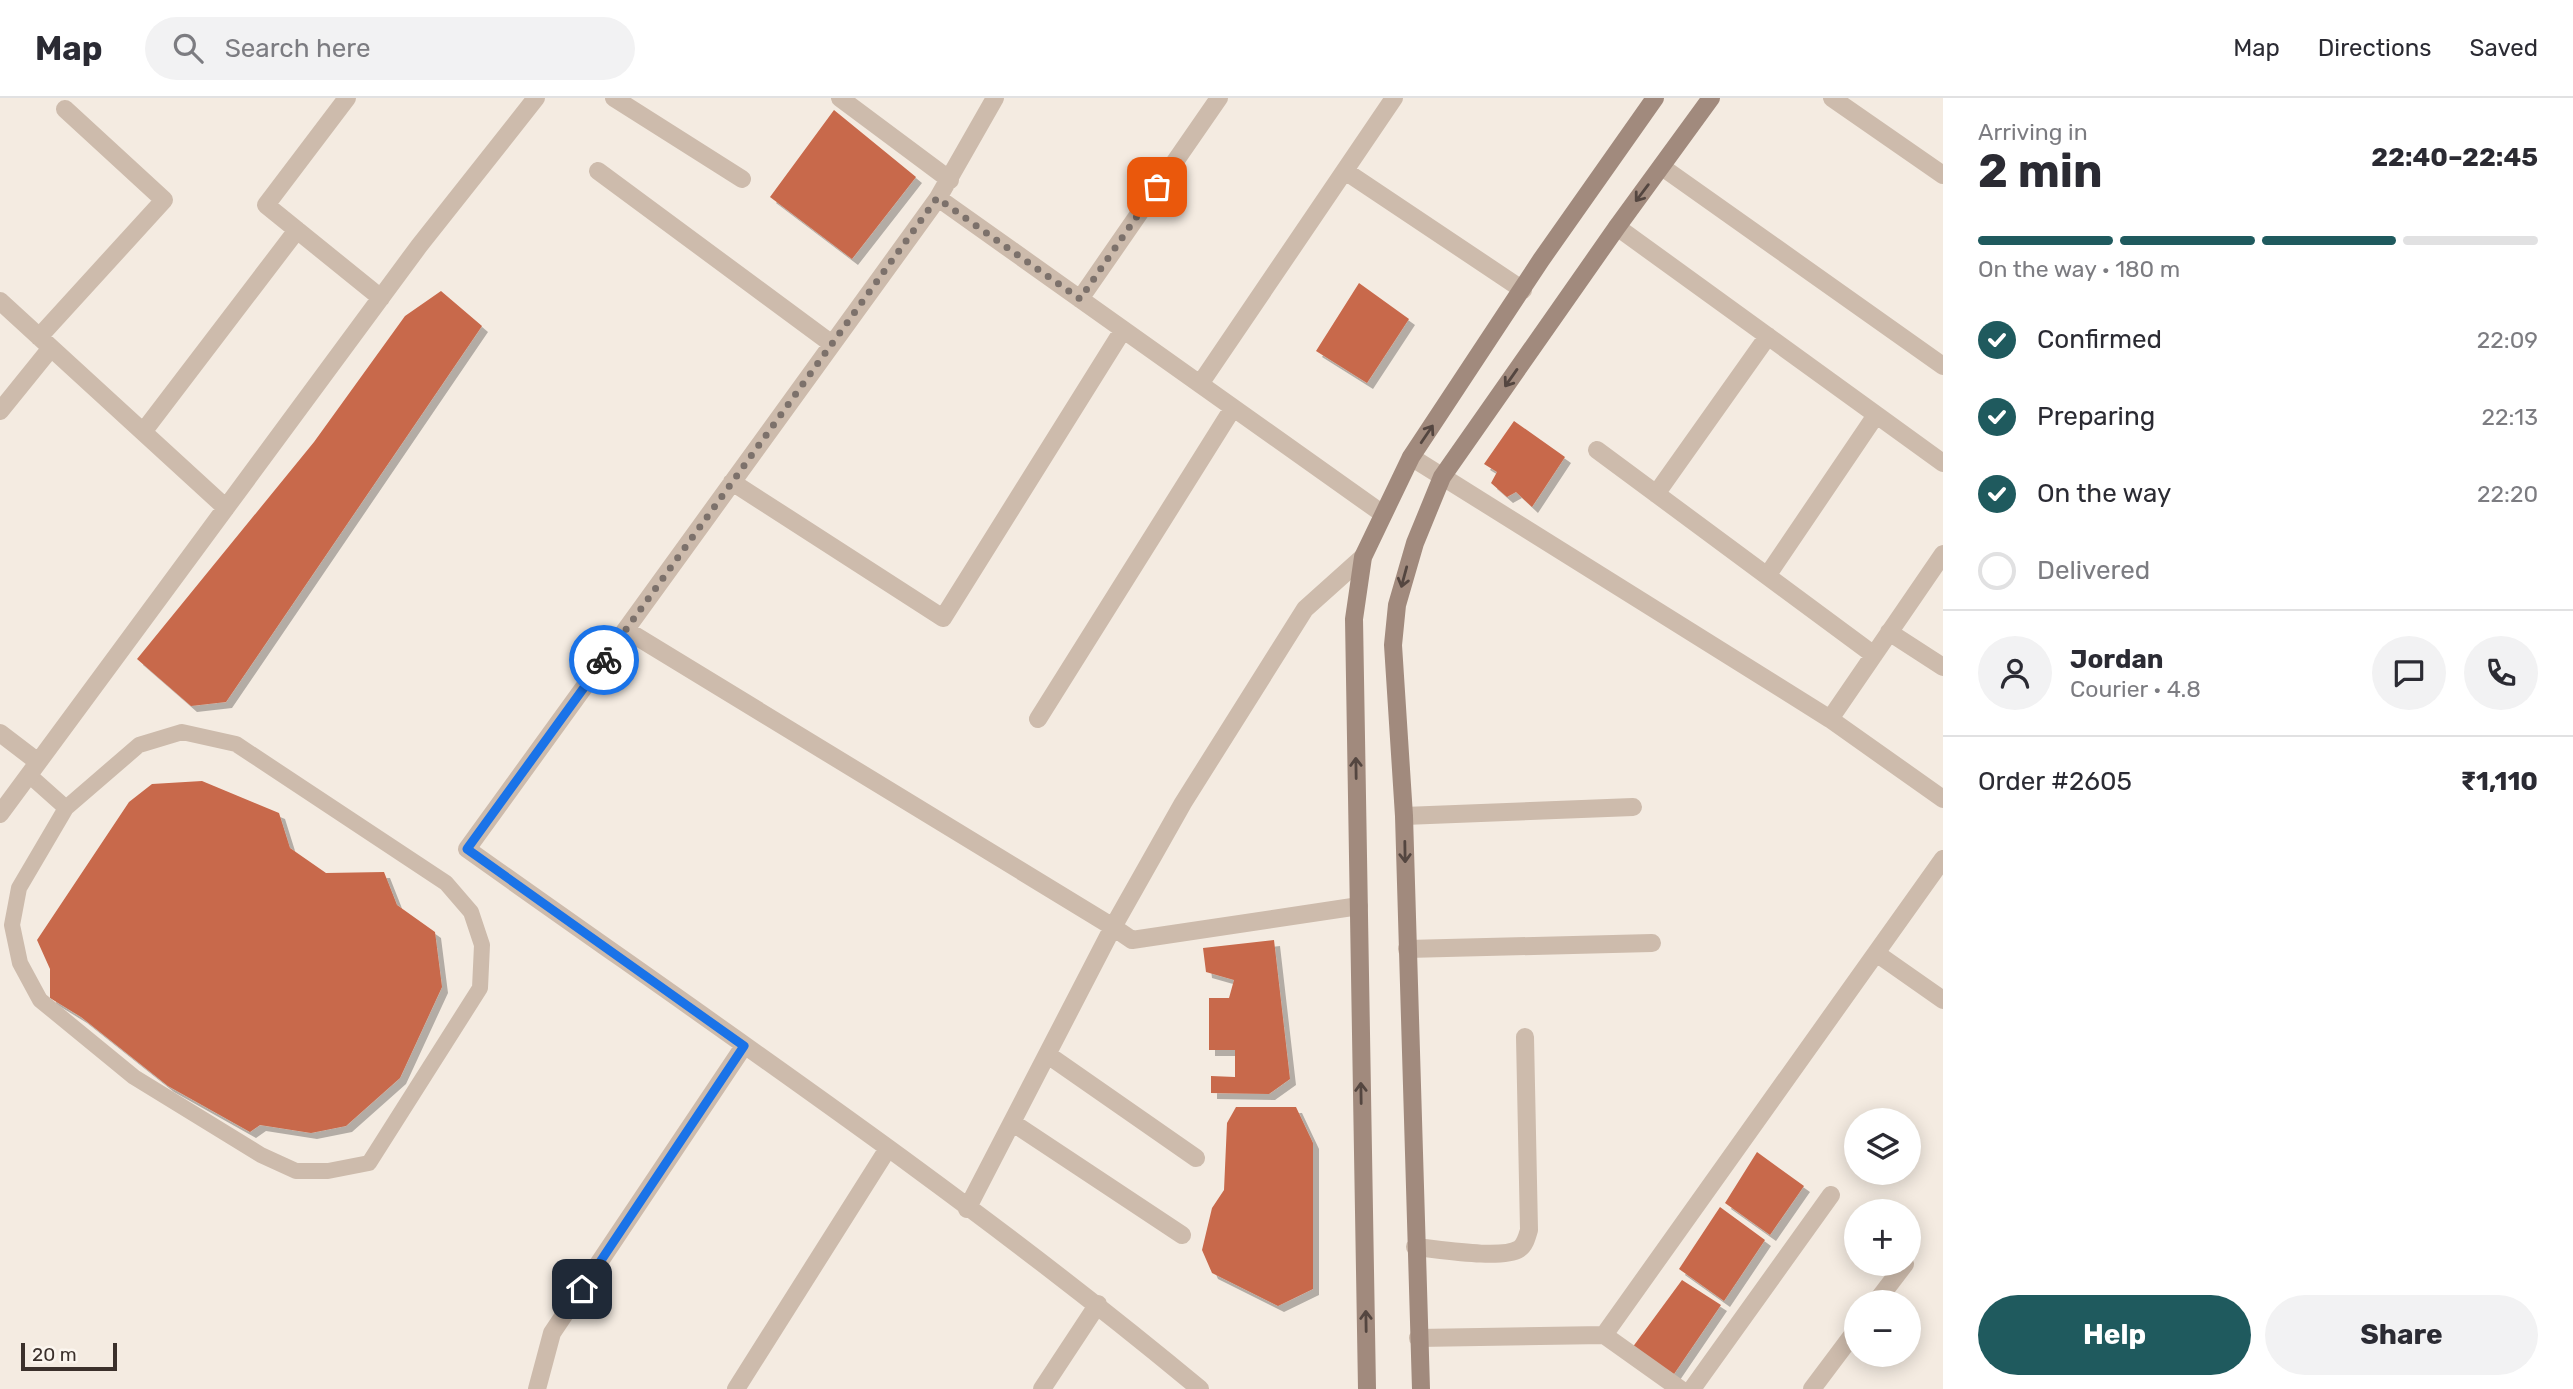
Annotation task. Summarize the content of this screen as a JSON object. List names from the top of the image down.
{
  "scale_bar": "20 m",
  "page": {
    "header": "Map",
    "search": "Search here",
    "nav": ["Map", "Directions", "Saved"],
    "heading": ["2 min", "Arriving in", "22:40–22:45"],
    "panel": [
      "Jordan",
      "Courier · 4.8",
      "Order #2605",
      "₹1,110"
    ],
    "bar": "On the way · 180 m",
    "list": [
      ["Confirmed", "22:09"],
      ["Preparing", "22:13"],
      ["On the way", "22:20"],
      "Delivered"
    ],
    "map_buttons": ["+", "−"],
    "buttons": ["Help", "Share"],
    "scale": "20 m"
  }
}
